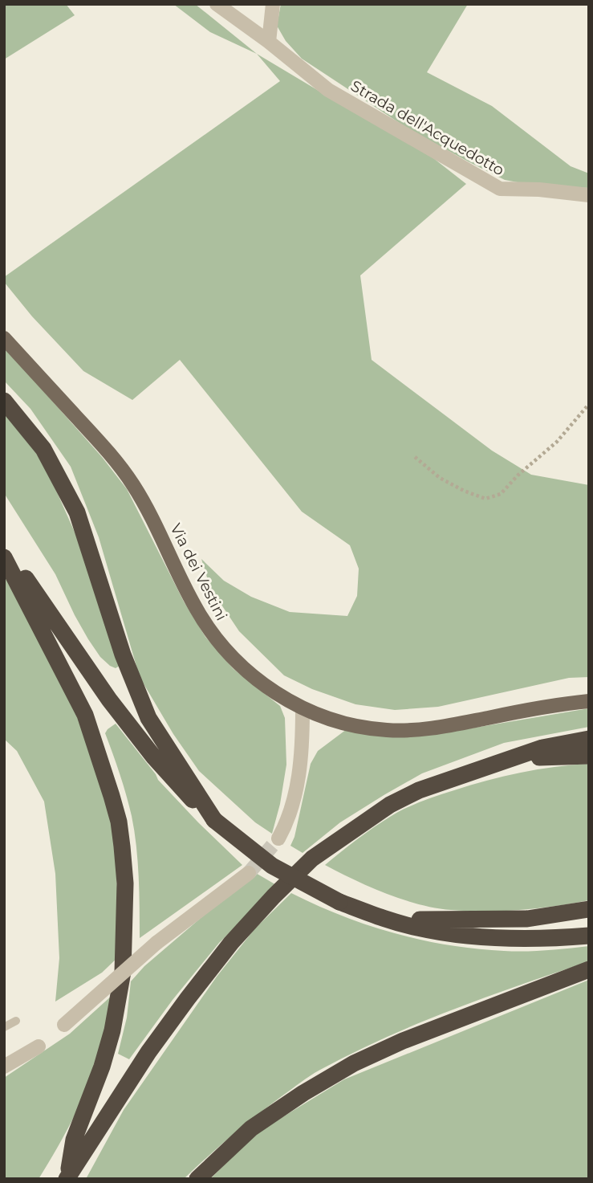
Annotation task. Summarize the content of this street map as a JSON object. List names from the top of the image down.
{
  "streets": {
    "main road": ["Via dei Vestini"],
    "street": ["Strada dell'Acquedotto"]
  }
}
